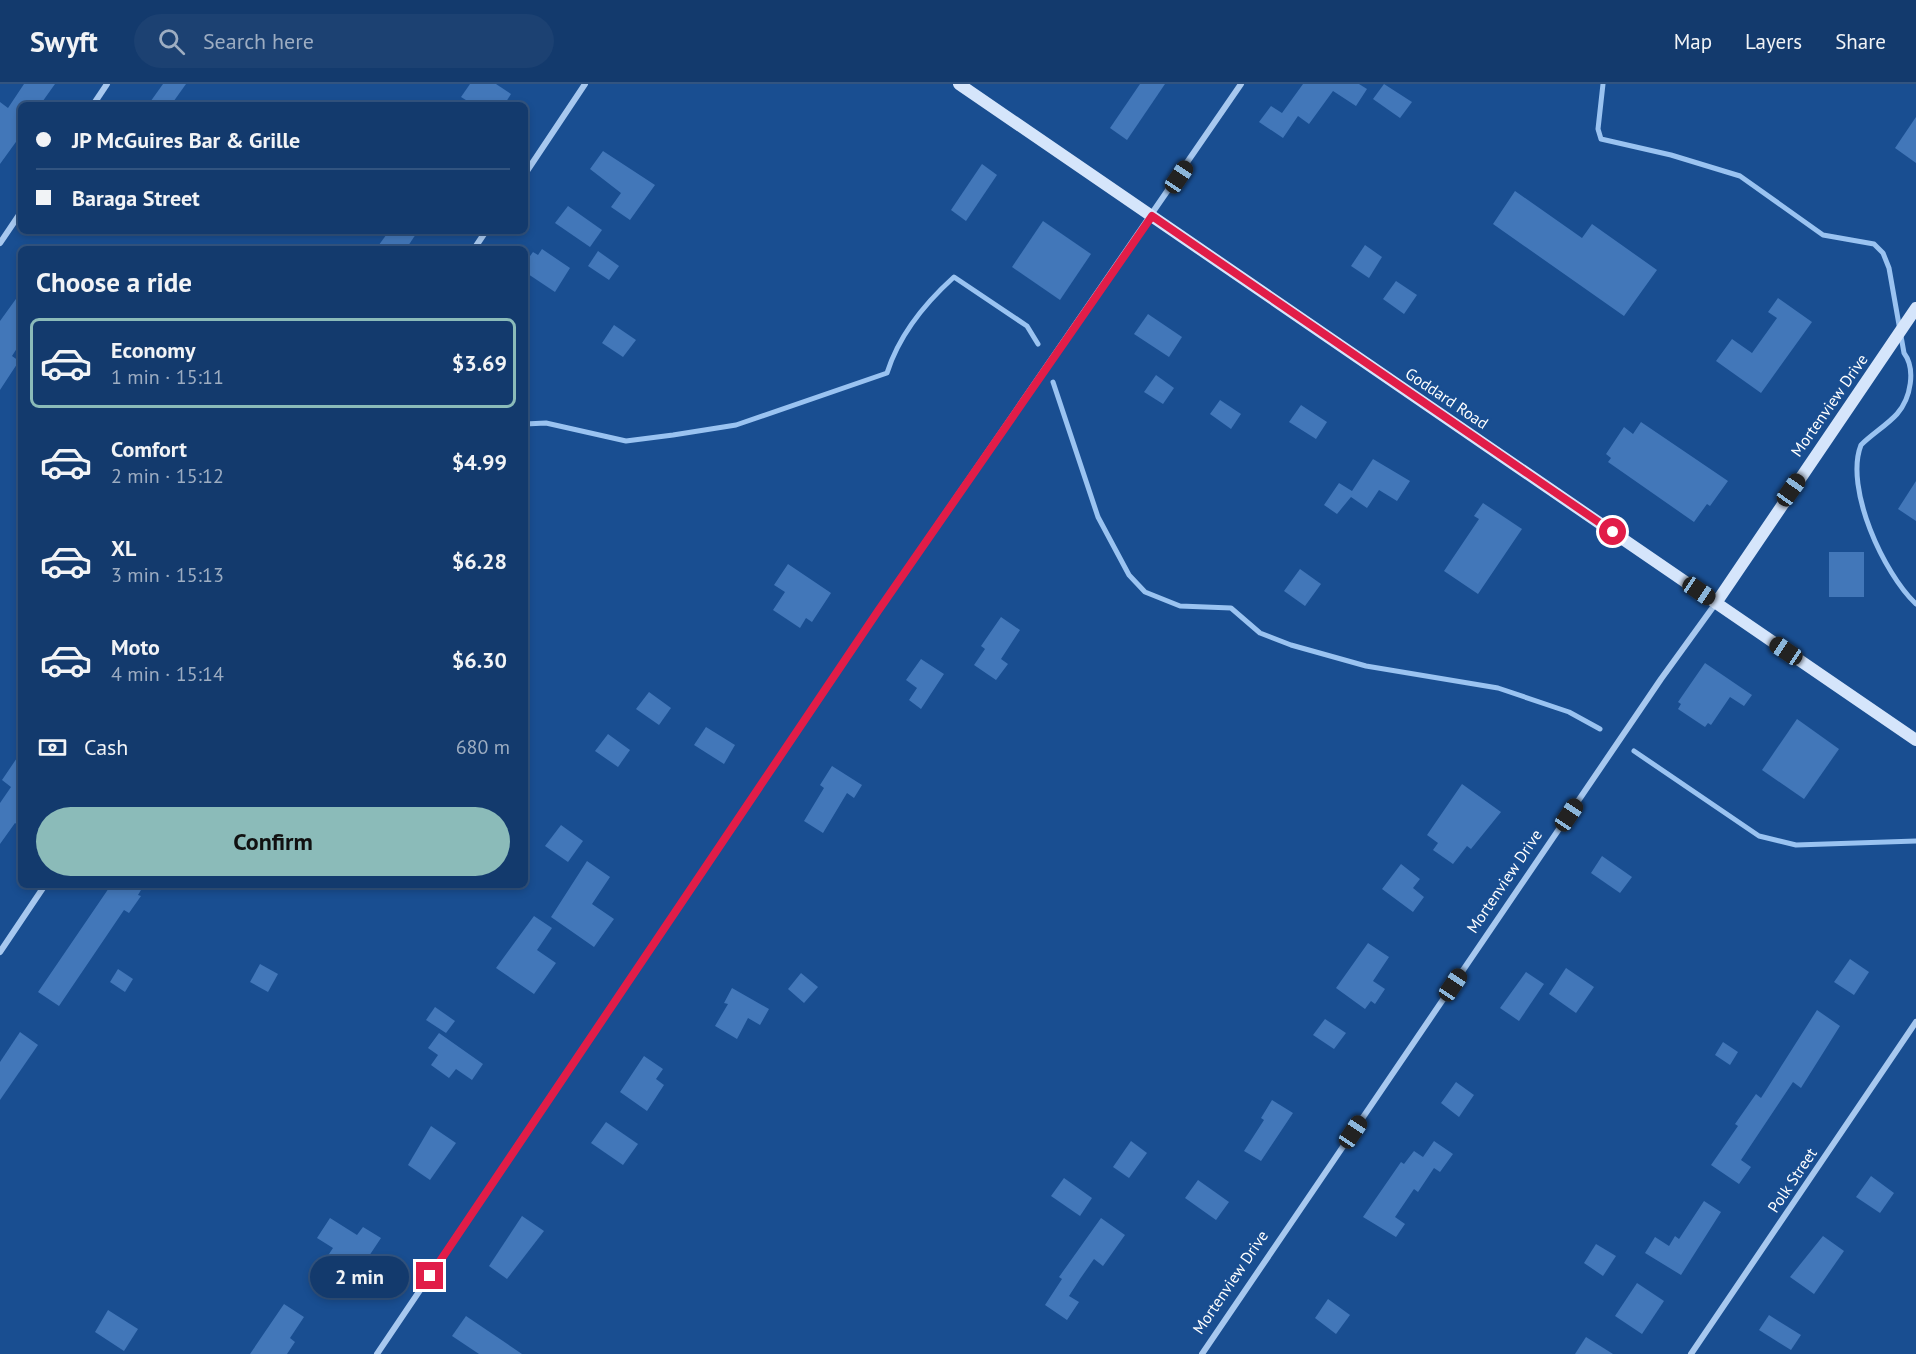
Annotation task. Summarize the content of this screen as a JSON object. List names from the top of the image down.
{
  "streets": {
    "main road": ["Goddard Road", "Mortenview Drive"],
    "street": ["Polk Street"]
  },
  "crossings": [
    ["Goddard Road", "Mortenview Drive"]
  ],
  "page": {
    "header": "Swyft",
    "search": "Search here",
    "nav": ["Map", "Layers", "Share"],
    "banner": ["JP McGuires Bar & Grille", "Baraga Street"],
    "heading": "Choose a ride",
    "list": [
      {
        "name": "Economy",
        "note": "1 min · 15:11",
        "value": "$3.69"
      },
      {
        "name": "Comfort",
        "note": "2 min · 15:12",
        "value": "$4.99"
      },
      {
        "name": "XL",
        "note": "3 min · 15:13",
        "value": "$6.28"
      },
      {
        "name": "Moto",
        "note": "4 min · 15:14",
        "value": "$6.30"
      }
    ],
    "pay": ["Cash", "680 m"],
    "buttons": "Confirm",
    "bubble": "2 min"
  }
}
